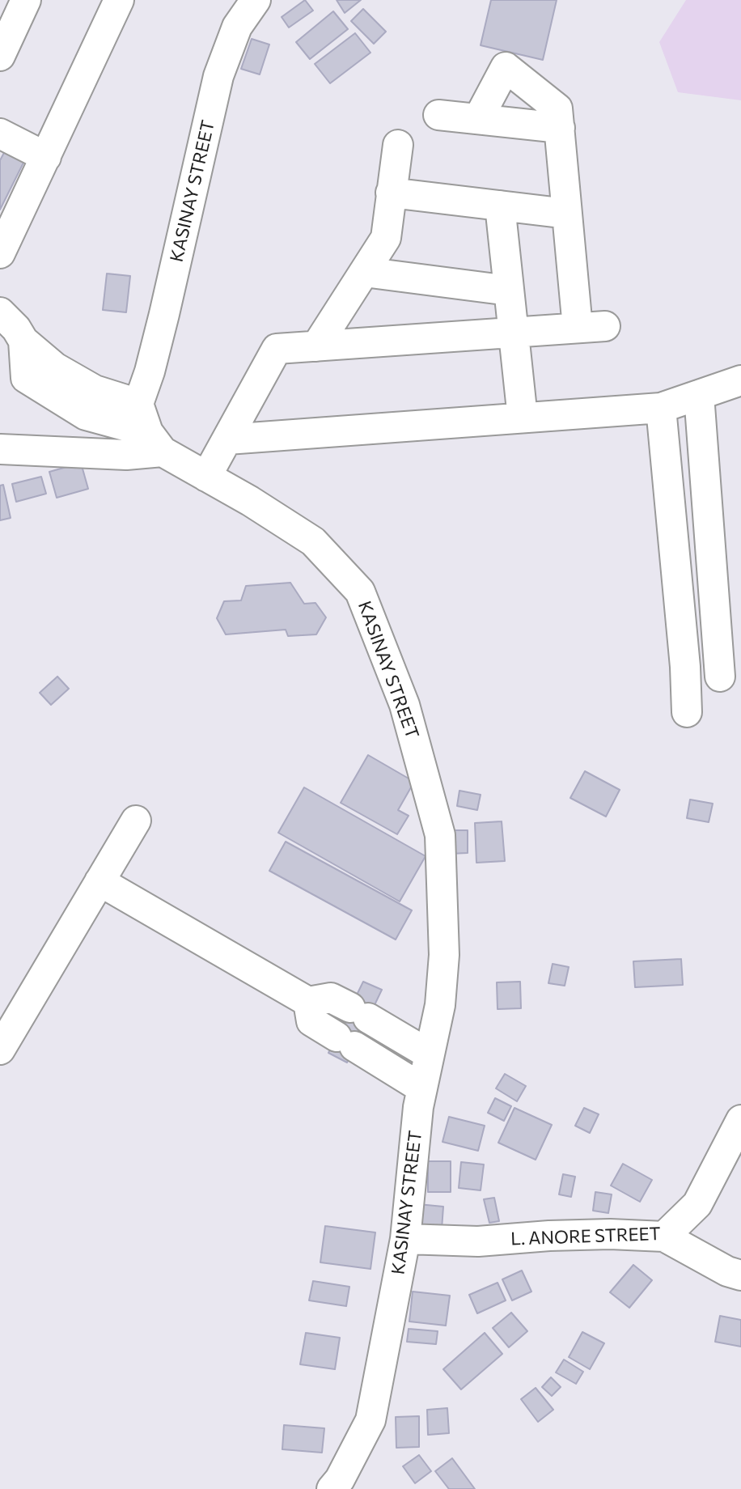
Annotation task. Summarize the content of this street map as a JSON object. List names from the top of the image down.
{
  "streets": {
    "street": ["KASINAY STREET", "L. ANORE STREET"]
  },
  "crossings": [
    ["KASINAY STREET", "L. ANORE STREET"]
  ]
}
